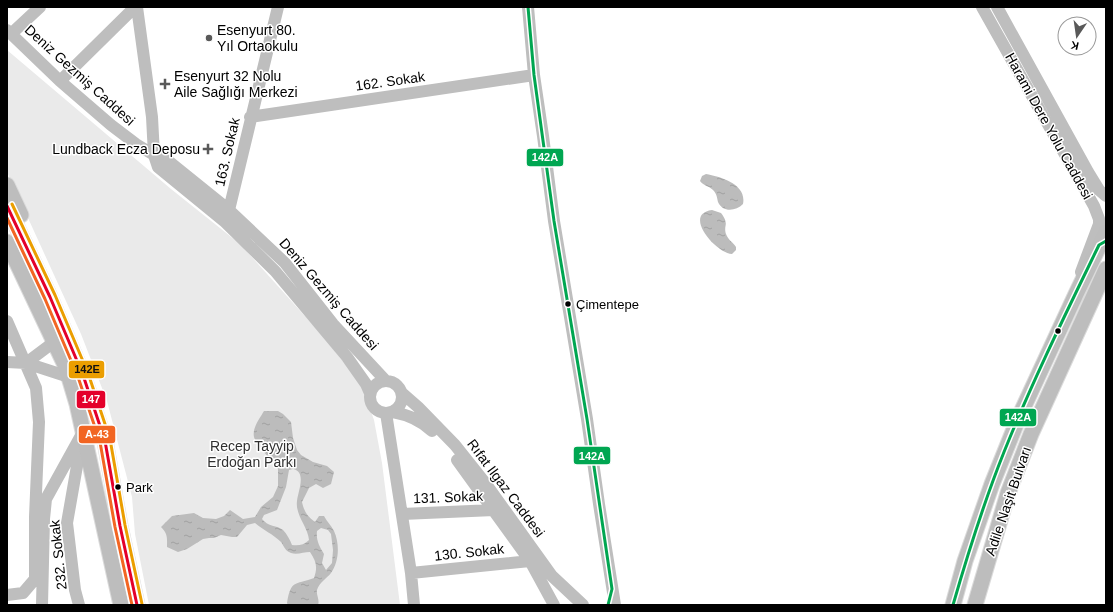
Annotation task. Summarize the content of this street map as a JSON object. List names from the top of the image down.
{
  "streets": {
    "main road": ["Adile Naşit Bulvarı"],
    "street": [
      "Deniz Gezmiş Caddesi",
      "162. Sokak",
      "Harami Dere Yolu Caddesi",
      "163. Sokak",
      "Rıfat Ilgaz Caddesi",
      "131. Sokak",
      "130. Sokak",
      "232. Sokak"
    ]
  },
  "crossings": [
    ["Deniz Gezmiş Caddesi", "163. Sokak"],
    ["Deniz Gezmiş Caddesi", "Rıfat Ilgaz Caddesi"],
    ["162. Sokak", "163. Sokak"],
    ["Harami Dere Yolu Caddesi", "Adile Naşit Bulvarı"],
    ["Rıfat Ilgaz Caddesi", "131. Sokak"],
    ["Rıfat Ilgaz Caddesi", "130. Sokak"]
  ],
  "parks": ["Recep Tayyip Erdoğan Parkı"],
  "places": {
    "other": ["Esenyurt 80. Yıl Ortaokulu", "Çimentepe", "Park"],
    "health": ["Esenyurt 32 Nolu Aile Sağlığı Merkezi", "Lundback Ecza Deposu"]
  },
  "lines": [
    "transit line 142A",
    "transit line 142E",
    "transit line 147",
    "transit line A-43"
  ],
  "north": "bottom"
}
